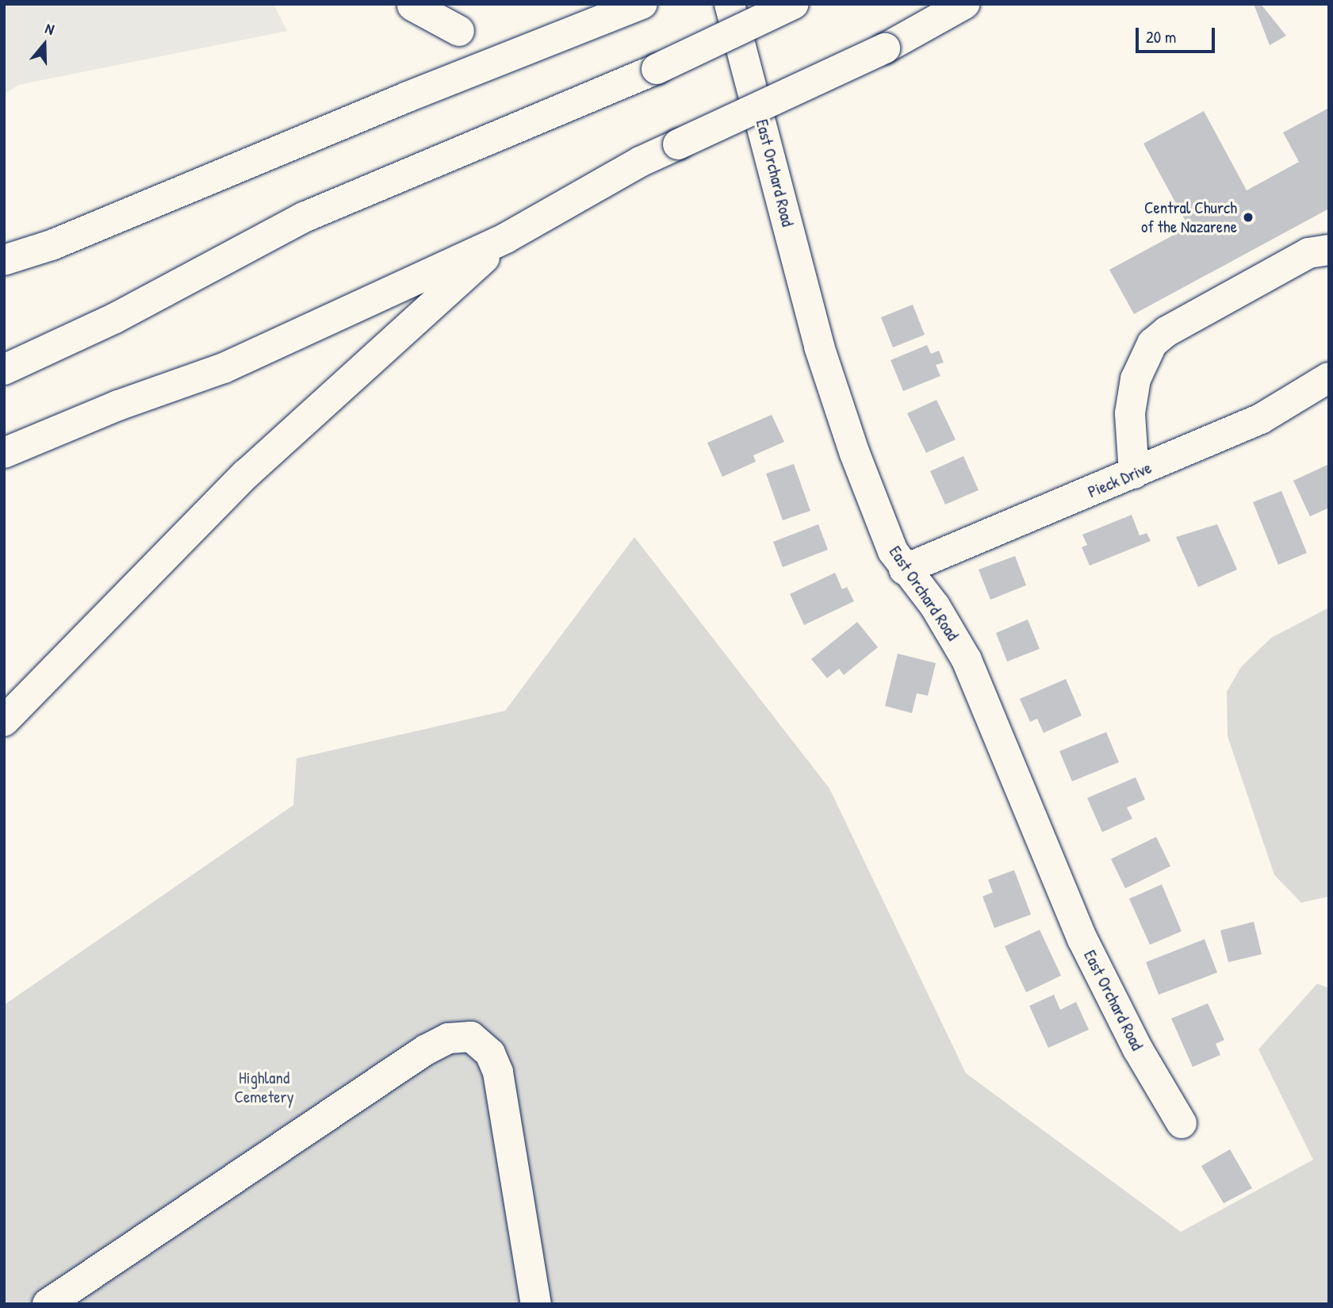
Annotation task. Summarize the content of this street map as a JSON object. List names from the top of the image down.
{
  "streets": {
    "main road": ["East Orchard Road", "Pieck Drive"]
  },
  "crossings": [
    ["East Orchard Road", "Pieck Drive"]
  ],
  "parks": ["Highland Cemetery"],
  "places": ["Central Church of the Nazarene"],
  "scale_bar": "20 m",
  "north": "top"
}
